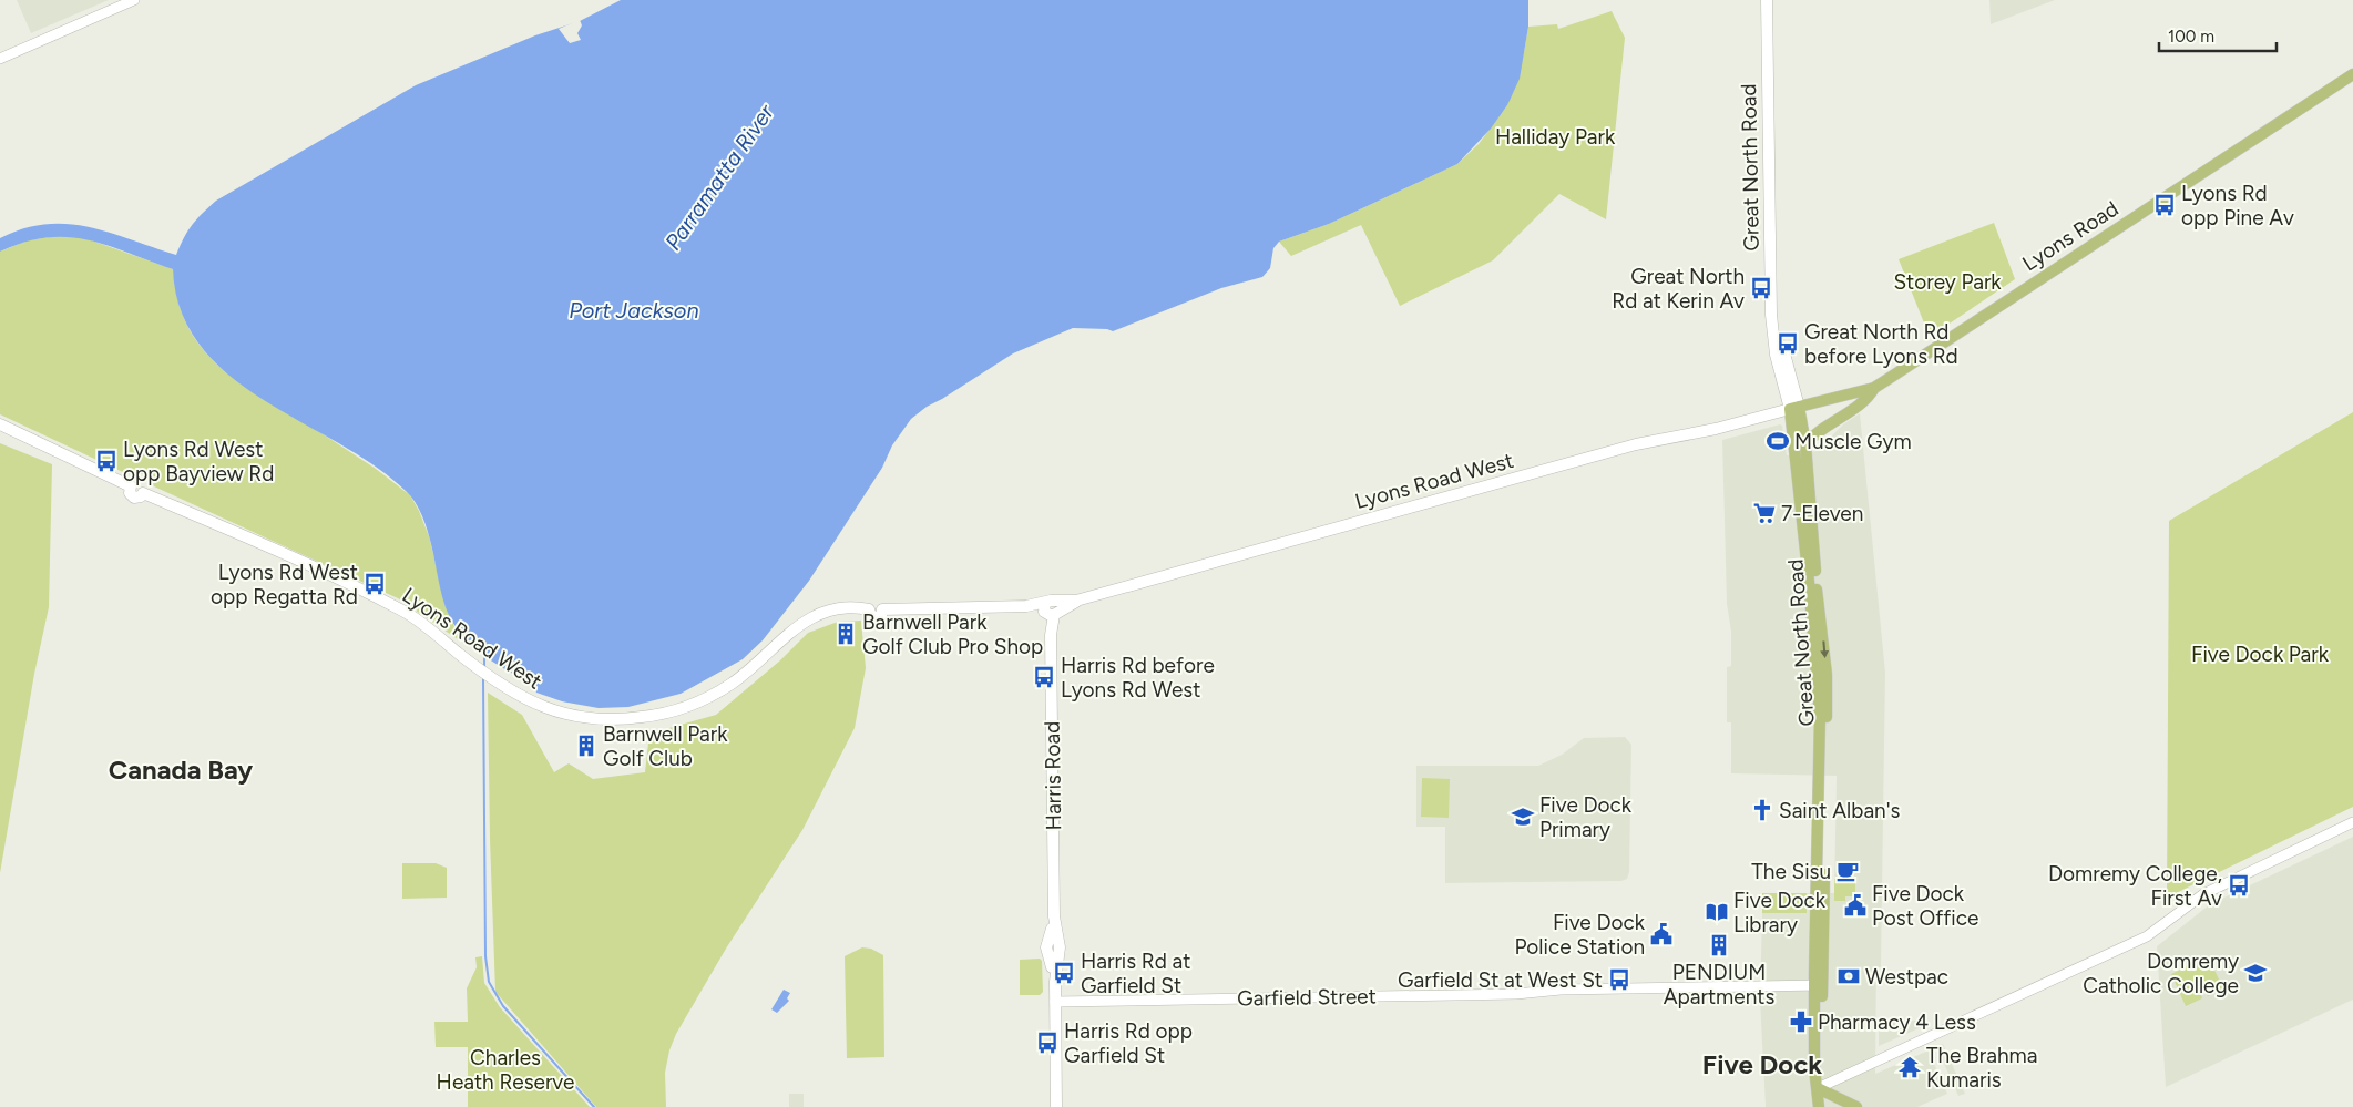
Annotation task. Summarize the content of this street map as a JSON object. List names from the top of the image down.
{
  "streets": {
    "main road": [
      "Great North Road",
      "Lyons Road",
      "Lyons Road West",
      "Harris Road"
    ],
    "street": ["Garfield Street"]
  },
  "crossings": [
    ["Great North Road", "Lyons Road"],
    ["Great North Road", "Lyons Road West"],
    ["Great North Road", "Garfield Street"],
    ["Lyons Road", "Lyons Road West"],
    ["Lyons Road West", "Harris Road"],
    ["Harris Road", "Garfield Street"]
  ],
  "districts": ["Canada Bay", "Five Dock"],
  "water": ["Parramatta River", "Port Jackson"],
  "parks": [
    "Halliday Park",
    "Storey Park",
    "Five Dock Park",
    "Charles Heath Reserve"
  ],
  "places": {
    "bus stop": [
      "Lyons Rd opp Pine Av",
      "Great North Rd at Kerin Av",
      "Great North Rd before Lyons Rd",
      "Lyons Rd West opp Bayview Rd",
      "Lyons Rd West opp Regatta Rd",
      "Harris Rd before Lyons Rd West",
      "Domremy College, First Av",
      "Harris Rd at Garfield St",
      "Garfield St at West St",
      "Harris Rd opp Garfield St"
    ],
    "sports": ["Muscle Gym"],
    "supermarket": ["7-Eleven"],
    "building": ["Barnwell Park Golf Club Pro Shop", "Barnwell Park Golf Club", "PENDIUM Apartments"],
    "church": ["Saint Alban's"],
    "school or university": ["Five Dock Primary", "Domremy Catholic College"],
    "cafe": ["The Sisu"],
    "public building": ["Five Dock Post Office", "Five Dock Police Station"],
    "library": ["Five Dock Library"],
    "bank": ["Westpac"],
    "pharmacy": ["Pharmacy 4 Less"],
    "temple": ["The Brahma Kumaris"]
  },
  "scale_bar": "100 m"
}
